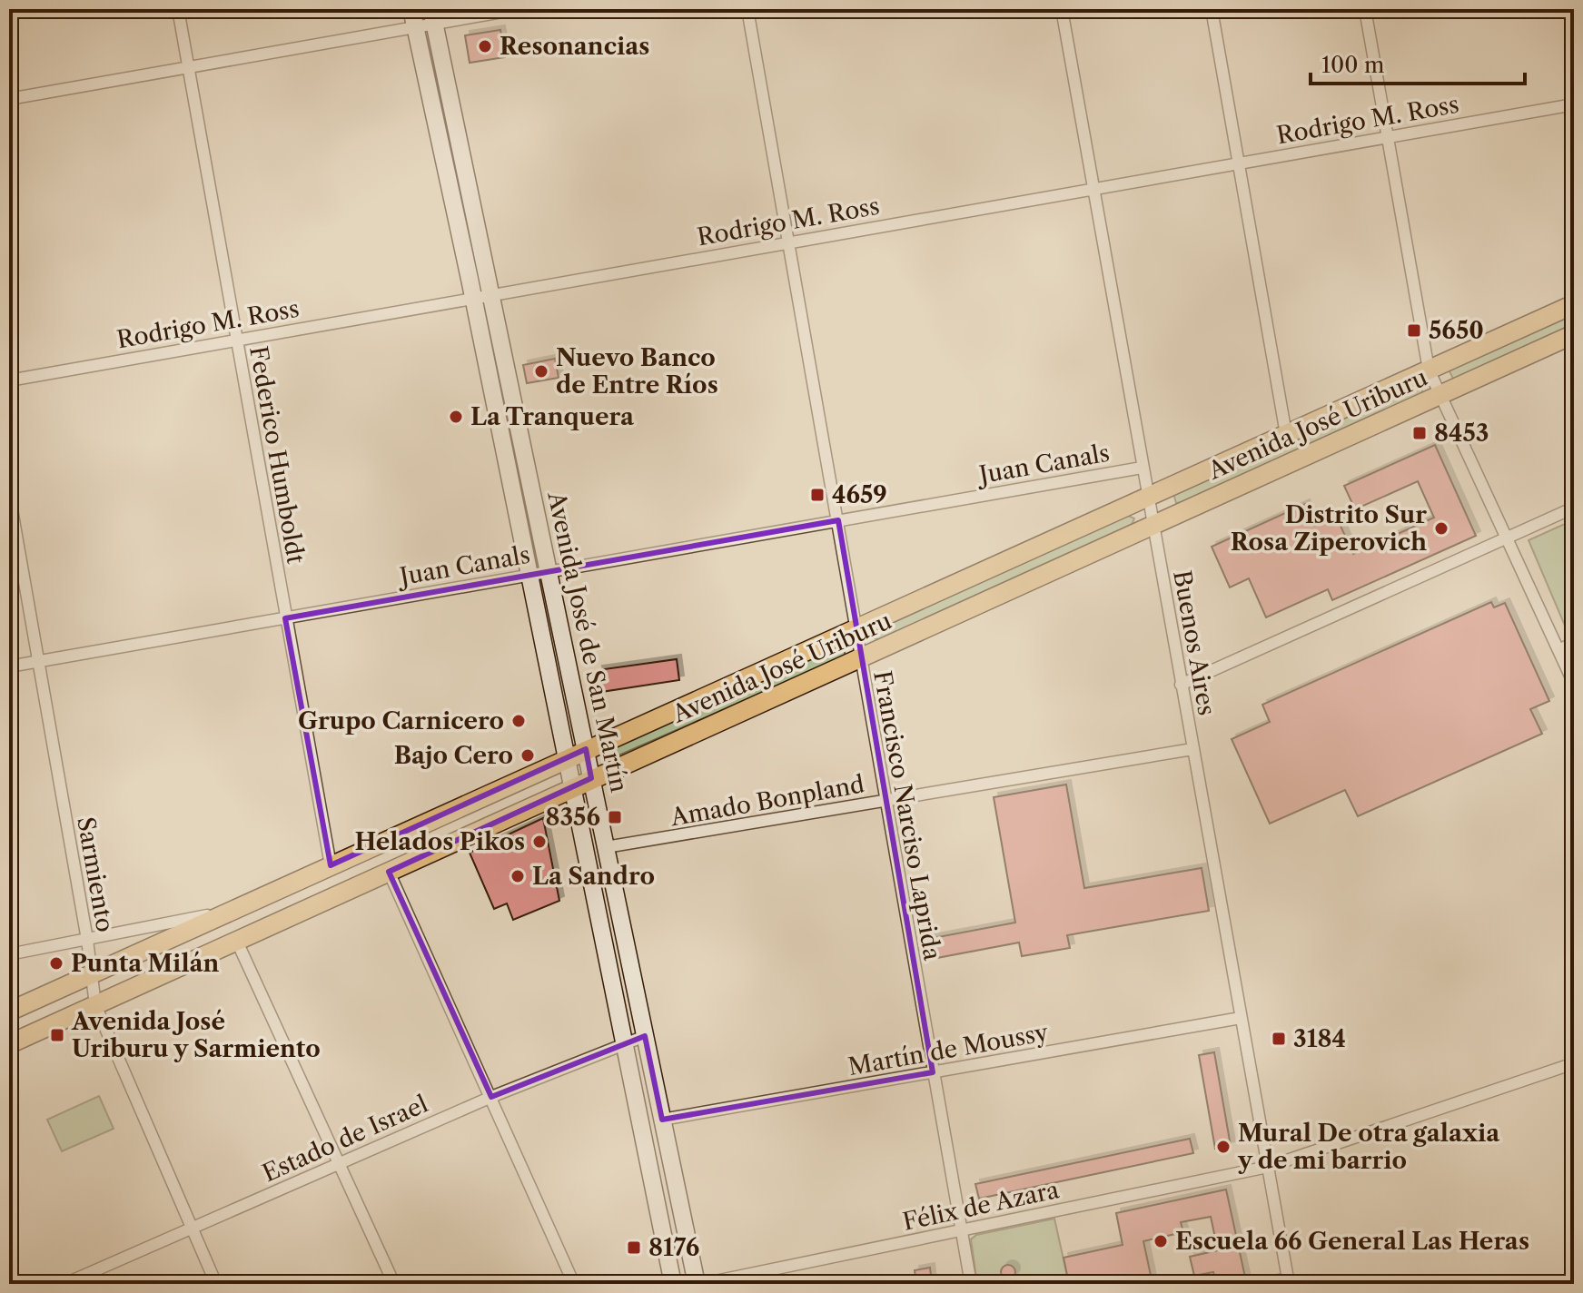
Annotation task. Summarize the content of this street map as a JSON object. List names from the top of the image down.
{
  "streets": {
    "main road": ["Avenida José Uriburu", "Avenida José de San Martín"],
    "street": [
      "Rodrigo M. Ross",
      "Federico Humboldt",
      "Juan Canals",
      "Buenos Aires",
      "Amado Bonpland",
      "Francisco Narciso Laprida",
      "Sarmiento",
      "Martín de Moussy",
      "Estado de Israel",
      "Félix de Azara"
    ]
  },
  "crossings": [
    ["Rodrigo M. Ross", "Federico Humboldt"],
    ["Rodrigo M. Ross", "Avenida José de San Martín"],
    ["Rodrigo M. Ross", "Buenos Aires"],
    ["Rodrigo M. Ross", "Francisco Narciso Laprida"],
    ["Avenida José Uriburu", "Federico Humboldt"],
    ["Avenida José Uriburu", "Avenida José de San Martín"],
    ["Avenida José Uriburu", "Buenos Aires"],
    ["Avenida José Uriburu", "Francisco Narciso Laprida"],
    ["Avenida José Uriburu", "Sarmiento"],
    ["Federico Humboldt", "Juan Canals"],
    ["Juan Canals", "Avenida José de San Martín"],
    ["Juan Canals", "Buenos Aires"],
    ["Juan Canals", "Francisco Narciso Laprida"],
    ["Juan Canals", "Sarmiento"],
    ["Avenida José de San Martín", "Amado Bonpland"],
    ["Avenida José de San Martín", "Martín de Moussy"],
    ["Avenida José de San Martín", "Estado de Israel"],
    ["Buenos Aires", "Amado Bonpland"],
    ["Buenos Aires", "Martín de Moussy"],
    ["Buenos Aires", "Félix de Azara"],
    ["Amado Bonpland", "Francisco Narciso Laprida"],
    ["Francisco Narciso Laprida", "Martín de Moussy"],
    ["Francisco Narciso Laprida", "Félix de Azara"],
    ["Sarmiento", "Estado de Israel"]
  ],
  "places": {
    "other": [
      "Resonancias",
      "Nuevo Banco de Entre Ríos",
      "La Tranquera",
      "Distrito Sur Rosa Ziperovich",
      "Grupo Carnicero",
      "Bajo Cero",
      "Helados Pikos",
      "La Sandro",
      "Punta Milán",
      "Mural De otra galaxia y de mi barrio",
      "Escuela 66 General Las Heras"
    ],
    "transit": [
      "5650",
      "8453",
      "4659",
      "8356",
      "Avenida José Uriburu y Sarmiento",
      "3184",
      "8176"
    ]
  },
  "scale_bar": "100 m"
}
